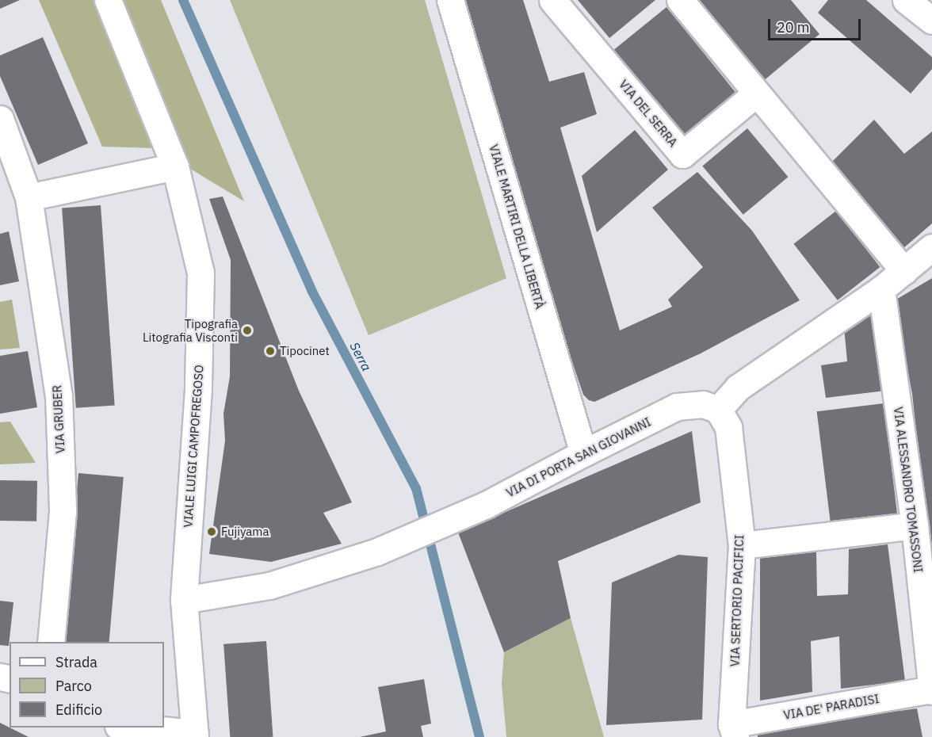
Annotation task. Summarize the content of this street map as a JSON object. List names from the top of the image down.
{
  "streets": {
    "street": [
      "VIA DEL SERRA",
      "VIALE MARTIRI DELLA LIBERTÀ",
      "VIA GRUBER",
      "VIALE LUIGI CAMPOFREGOSO",
      "VIA DI PORTA SAN GIOVANNI",
      "VIA ALESSANDRO TOMASSONI",
      "VIA SERTORIO PACIFICI",
      "VIA DE' PARADISI"
    ]
  },
  "crossings": [
    ["VIALE MARTIRI DELLA LIBERTÀ", "VIA DI PORTA SAN GIOVANNI"],
    ["VIALE LUIGI CAMPOFREGOSO", "VIA DI PORTA SAN GIOVANNI"],
    ["VIA DI PORTA SAN GIOVANNI", "VIA SERTORIO PACIFICI"],
    ["VIA ALESSANDRO TOMASSONI", "VIA DE' PARADISI"],
    ["VIA SERTORIO PACIFICI", "VIA DE' PARADISI"]
  ],
  "water": ["Serra"],
  "places": ["Tipografia Litografia Visconti", "Tipocinet", "Fujiyama"],
  "legend": ["Strada", "Parco", "Edificio"],
  "scale_bar": "20 m"
}
